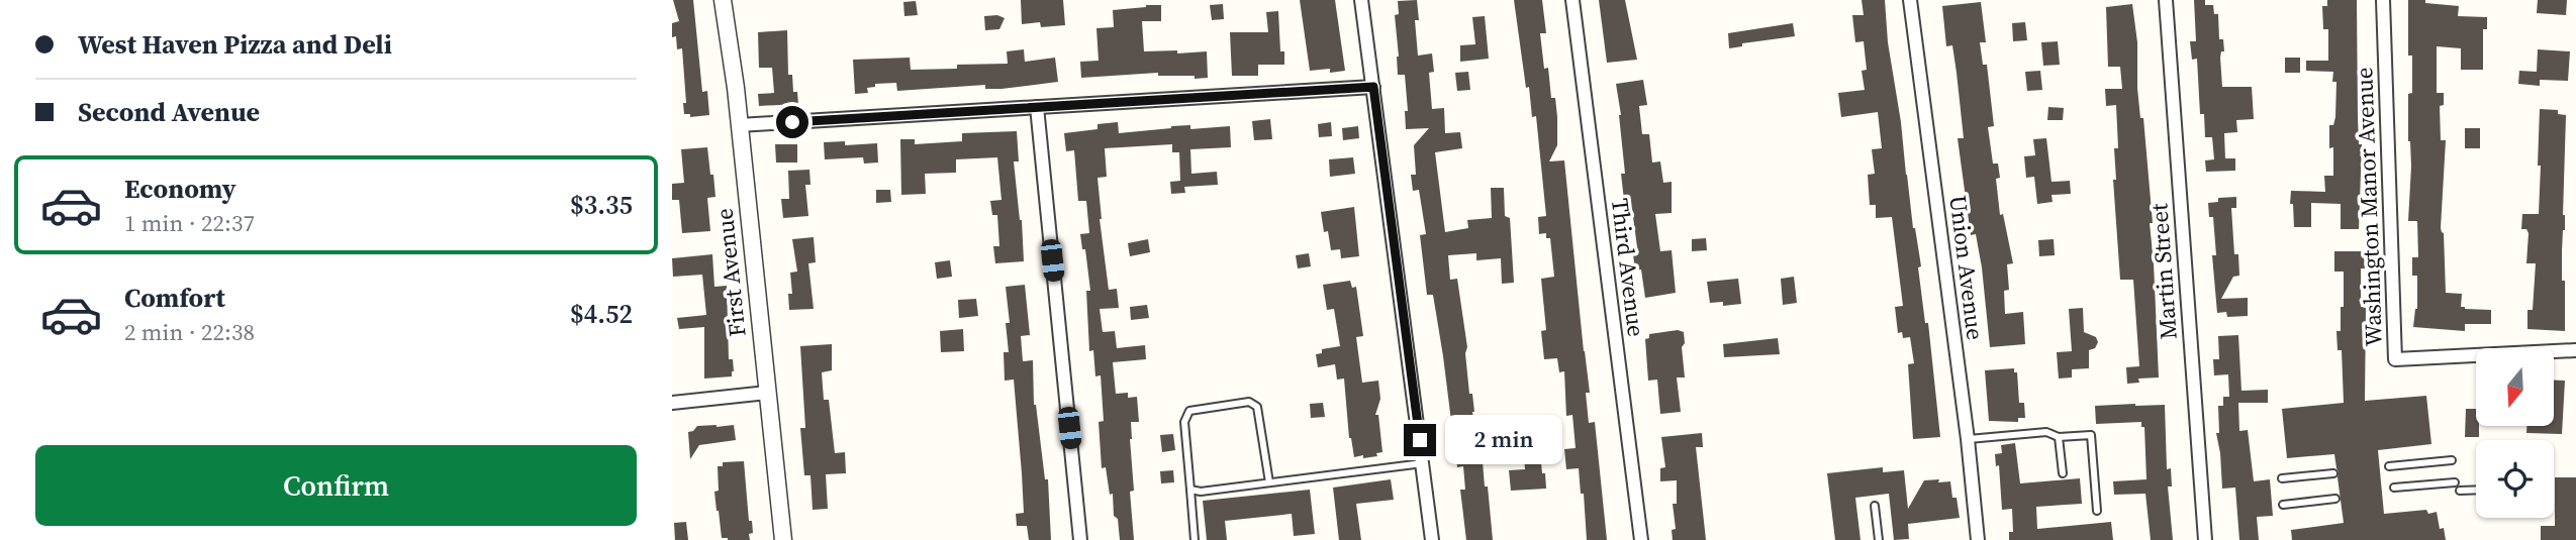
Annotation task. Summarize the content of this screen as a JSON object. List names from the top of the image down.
{
  "streets": {
    "street": [
      "Washington Manor Avenue",
      "Third Avenue",
      "Union Avenue",
      "Martin Street",
      "First Avenue"
    ]
  },
  "north": "bottom",
  "page": {
    "banner": ["West Haven Pizza and Deli", "Second Avenue"],
    "list": [
      {
        "name": "Economy",
        "note": "1 min · 22:37",
        "value": "$3.35"
      },
      {
        "name": "Comfort",
        "note": "2 min · 22:38",
        "value": "$4.52"
      }
    ],
    "bubble": "2 min",
    "buttons": "Confirm"
  }
}
